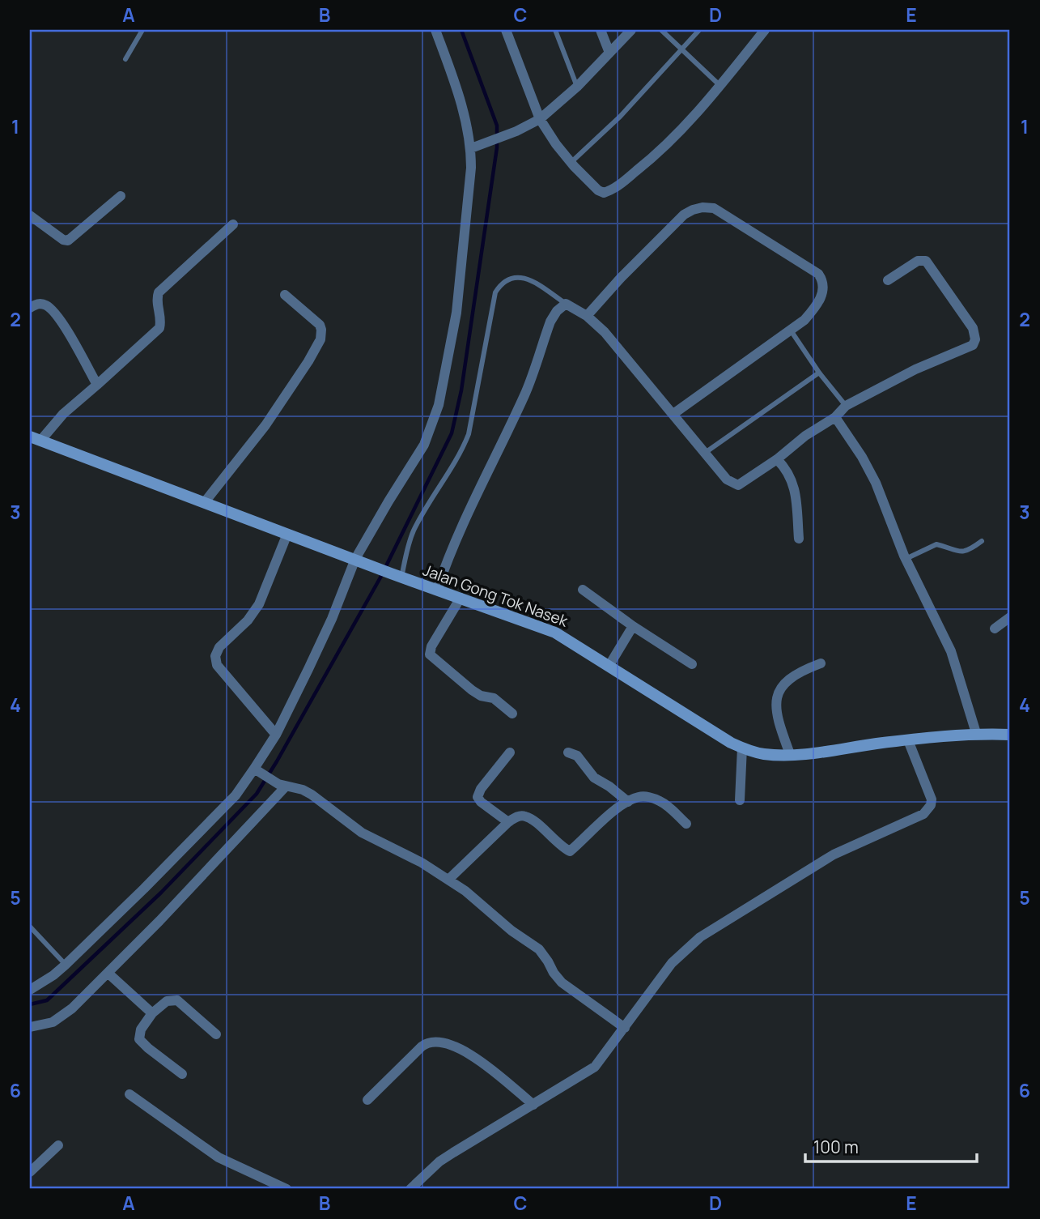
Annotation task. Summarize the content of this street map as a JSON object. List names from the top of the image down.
{
  "streets": {
    "main road": ["Jalan Gong Tok Nasek"]
  },
  "scale_bar": "100 m",
  "grid": {
    "columns": [
      "A",
      "B",
      "C",
      "D",
      "E"
    ],
    "rows": [
      "1",
      "2",
      "3",
      "4",
      "5",
      "6"
    ]
  }
}
